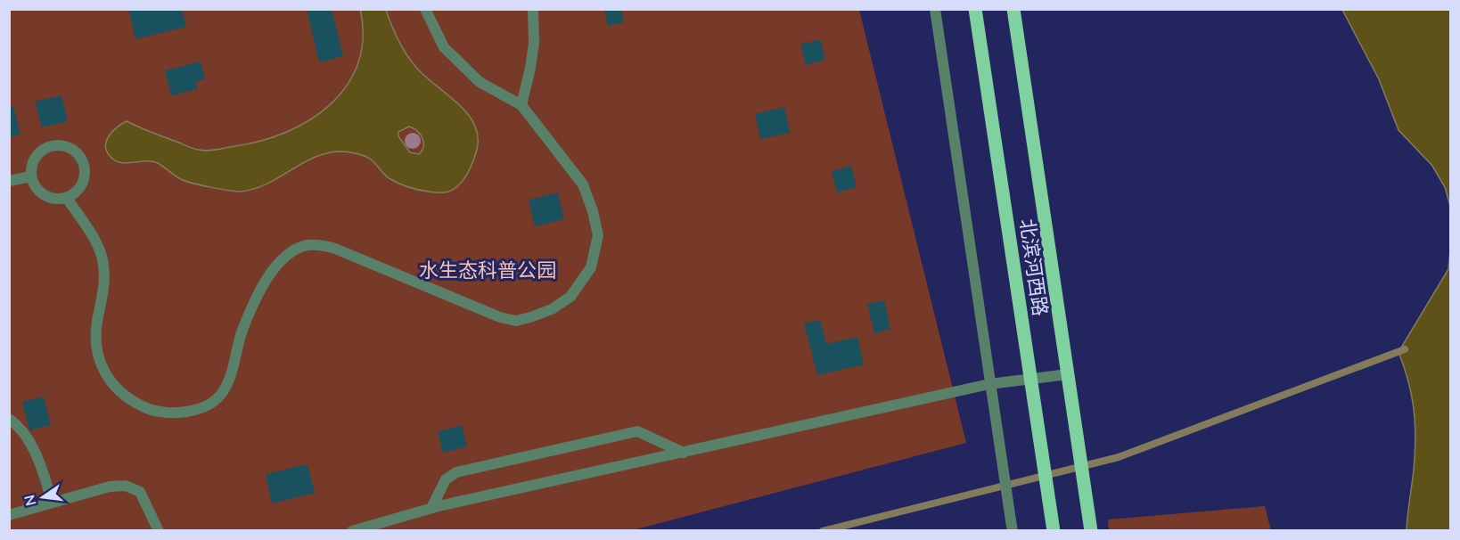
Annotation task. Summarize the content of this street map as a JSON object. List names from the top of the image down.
{
  "streets": {
    "main road": ["北滨河西路"]
  },
  "parks": ["水生态科普公园"],
  "north": "left"
}
